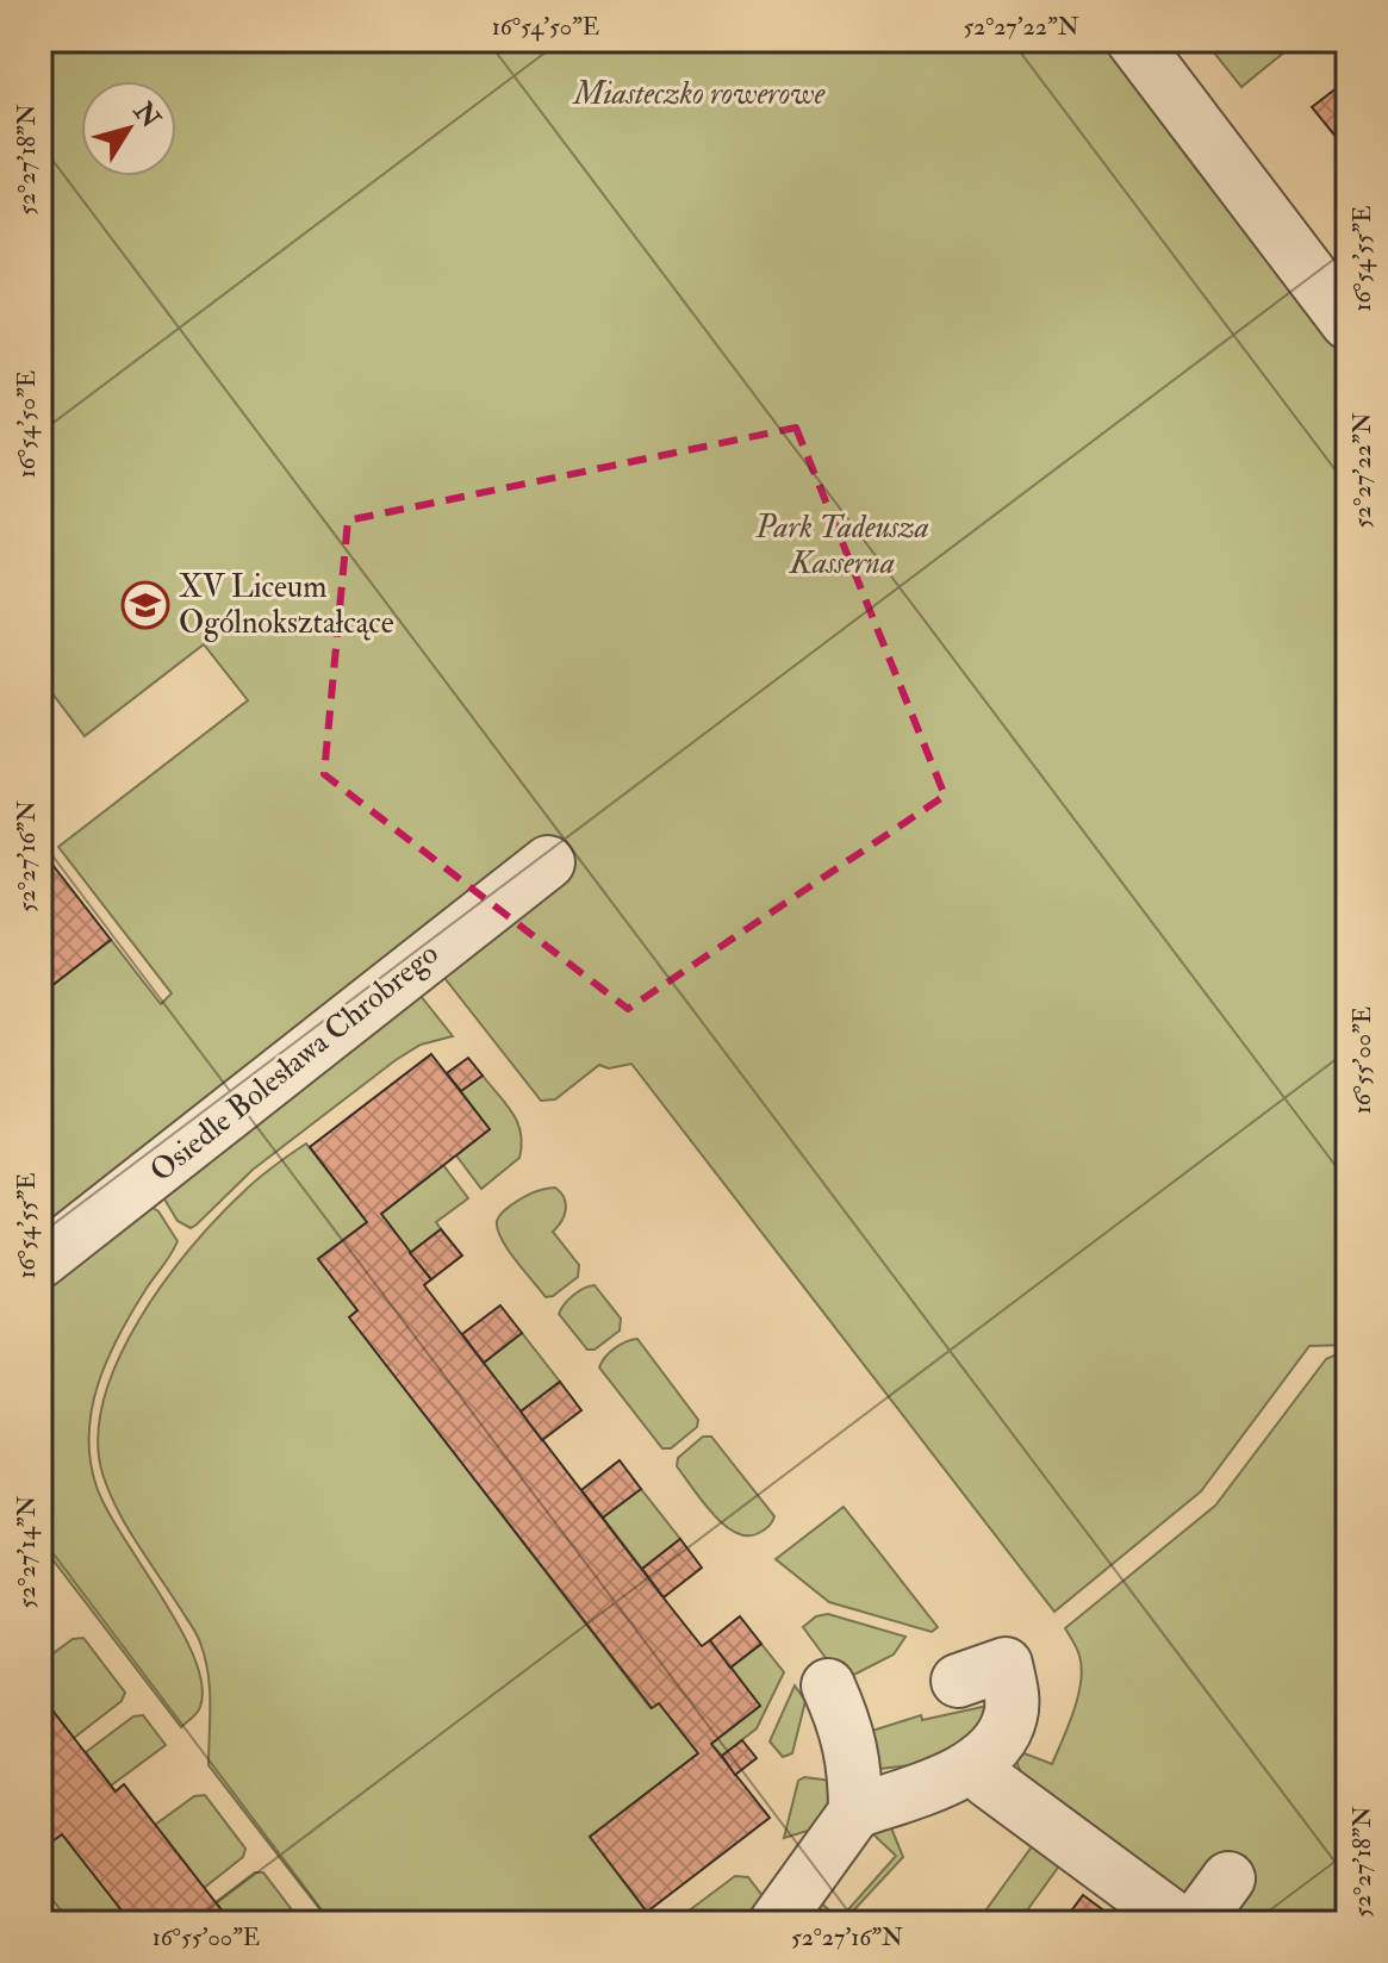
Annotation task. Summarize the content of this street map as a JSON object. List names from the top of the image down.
{
  "streets": {
    "street": ["Osiedle Bolesława Chrobrego"]
  },
  "parks": ["Miasteczko rowerowe", "Park Tadeusza Kasserna"],
  "places": {
    "school or university": ["XV Liceum Ogólnokształcące"]
  },
  "north": "top right",
  "coordinates": [
    "16°54'50\"E",
    "52°27'22\"N",
    "52°27'18\"N",
    "16°54'55\"E",
    "52°27'16\"N",
    "16°55'00\"E",
    "52°27'14\"N"
  ]
}
